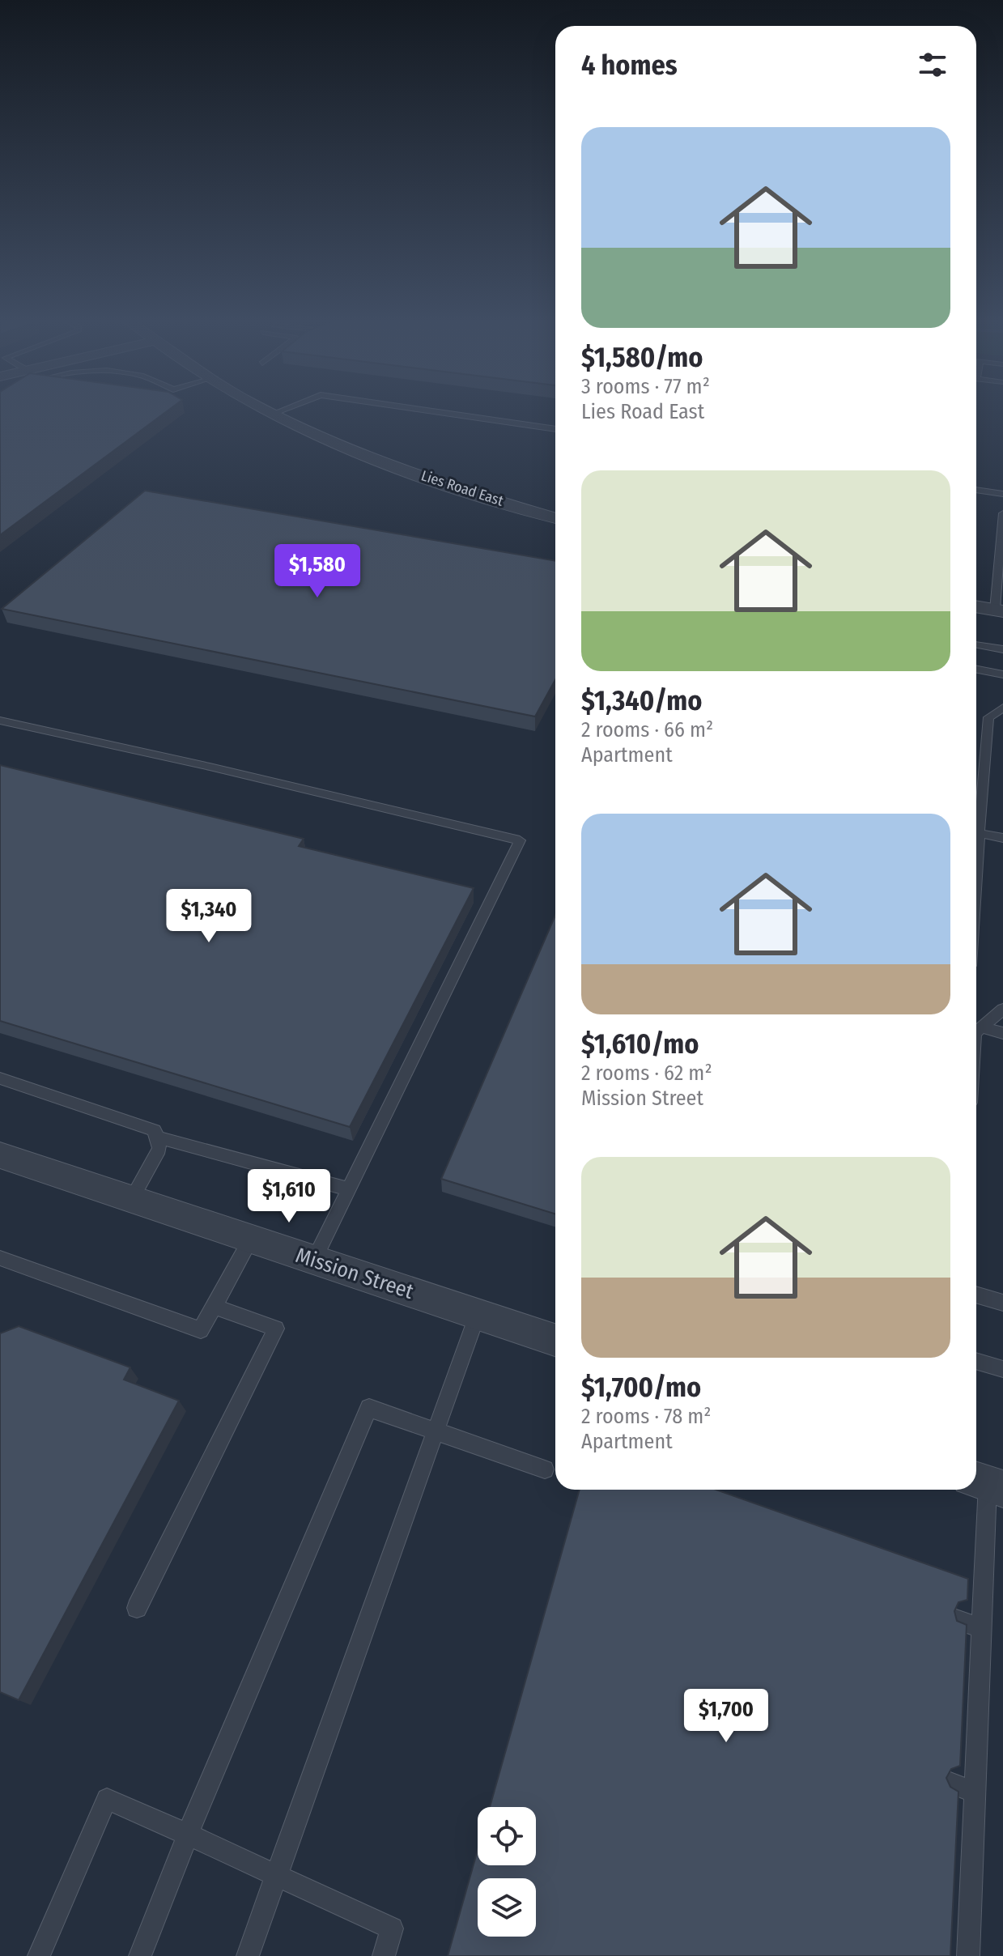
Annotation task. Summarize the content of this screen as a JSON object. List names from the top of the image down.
{
  "streets": {
    "street": ["Lies Road East", "Mission Street"]
  },
  "page": {
    "heading": "4 homes",
    "list": [
      {
        "name": "$1,580/mo",
        "note": "3 rooms · 77 m² · Lies Road East"
      },
      {
        "name": "$1,340/mo",
        "note": "2 rooms · 66 m² · Apartment"
      },
      {
        "name": "$1,610/mo",
        "note": "2 rooms · 62 m² · Mission Street"
      },
      {
        "name": "$1,700/mo",
        "note": "2 rooms · 78 m² · Apartment"
      }
    ],
    "price": [
      "$1,580",
      "$1,340",
      "$1,610",
      "$1,700"
    ]
  }
}
